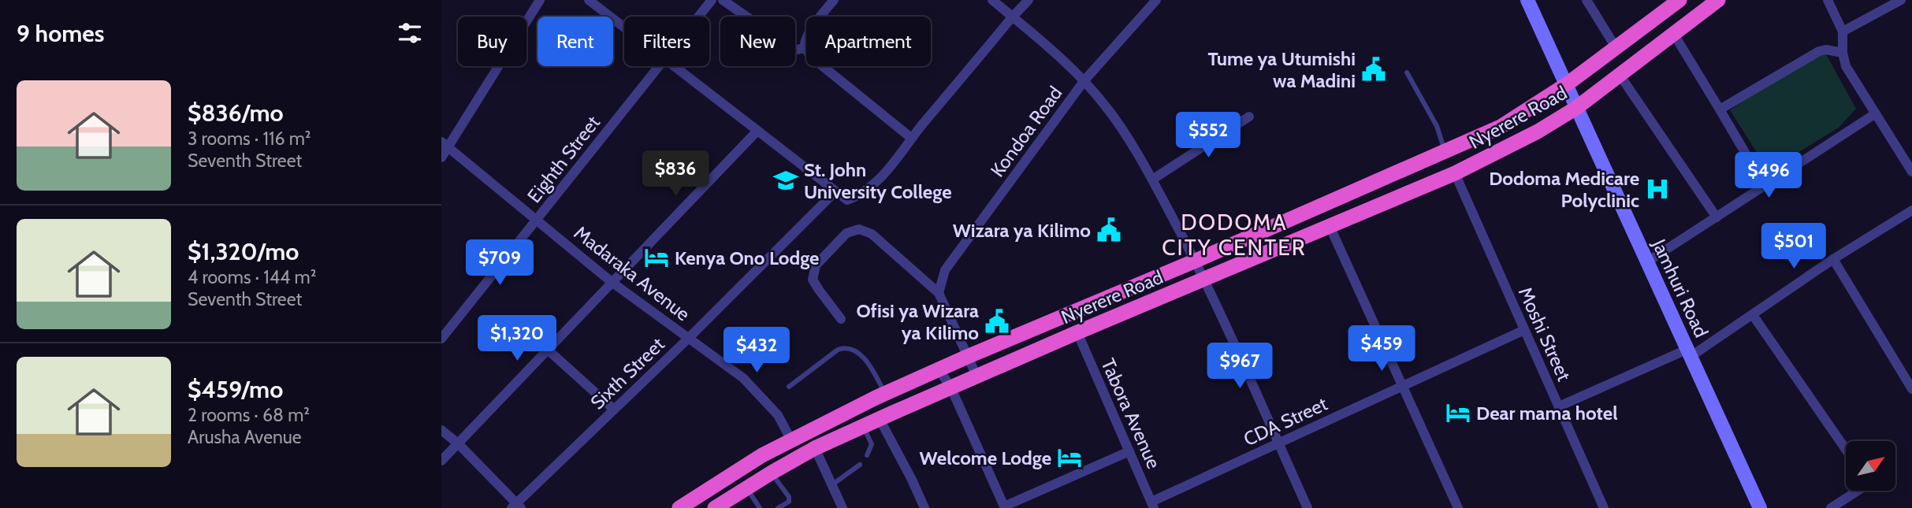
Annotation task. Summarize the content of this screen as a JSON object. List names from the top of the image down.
{
  "streets": {
    "highway": ["Nyerere Road"],
    "main road": ["Jamhuri Road"],
    "street": [
      "Kondoa Road",
      "Eighth Street",
      "Madaraka Avenue",
      "Moshi Street",
      "Sixth Street",
      "Tabora Avenue",
      "CDA Street"
    ]
  },
  "crossings": [
    ["Nyerere Road", "Madaraka Avenue"],
    ["Nyerere Road", "Jamhuri Road"],
    ["Nyerere Road", "Moshi Street"],
    ["Nyerere Road", "Tabora Avenue"],
    ["Eighth Street", "Madaraka Avenue"],
    ["Madaraka Avenue", "Sixth Street"],
    ["Moshi Street", "CDA Street"],
    ["Tabora Avenue", "CDA Street"]
  ],
  "districts": ["DODOMA CITY CENTER"],
  "places": {
    "public building": ["Tume ya Utumishi wa Madini", "Wizara ya Kilimo", "Ofisi ya Wizara ya Kilimo"],
    "school or university": ["St. John University College"],
    "hospital": ["Dodoma Medicare Polyclinic"],
    "hotel": ["Kenya Ono Lodge", "Dear mama hotel", "Welcome Lodge"]
  },
  "north": "top right",
  "page": {
    "heading": "9 homes",
    "chip": [
      "Buy",
      "Rent",
      "Filters",
      "New",
      "Apartment"
    ],
    "list": [
      {
        "name": "$836/mo",
        "note": "3 rooms · 116 m² · Seventh Street"
      },
      {
        "name": "$1,320/mo",
        "note": "4 rooms · 144 m² · Seventh Street"
      },
      {
        "name": "$459/mo",
        "note": "2 rooms · 68 m² · Arusha Avenue"
      }
    ],
    "price": [
      "$552",
      "$836",
      "$496",
      "$501",
      "$709",
      "$1,320",
      "$459",
      "$432",
      "$967"
    ]
  }
}
